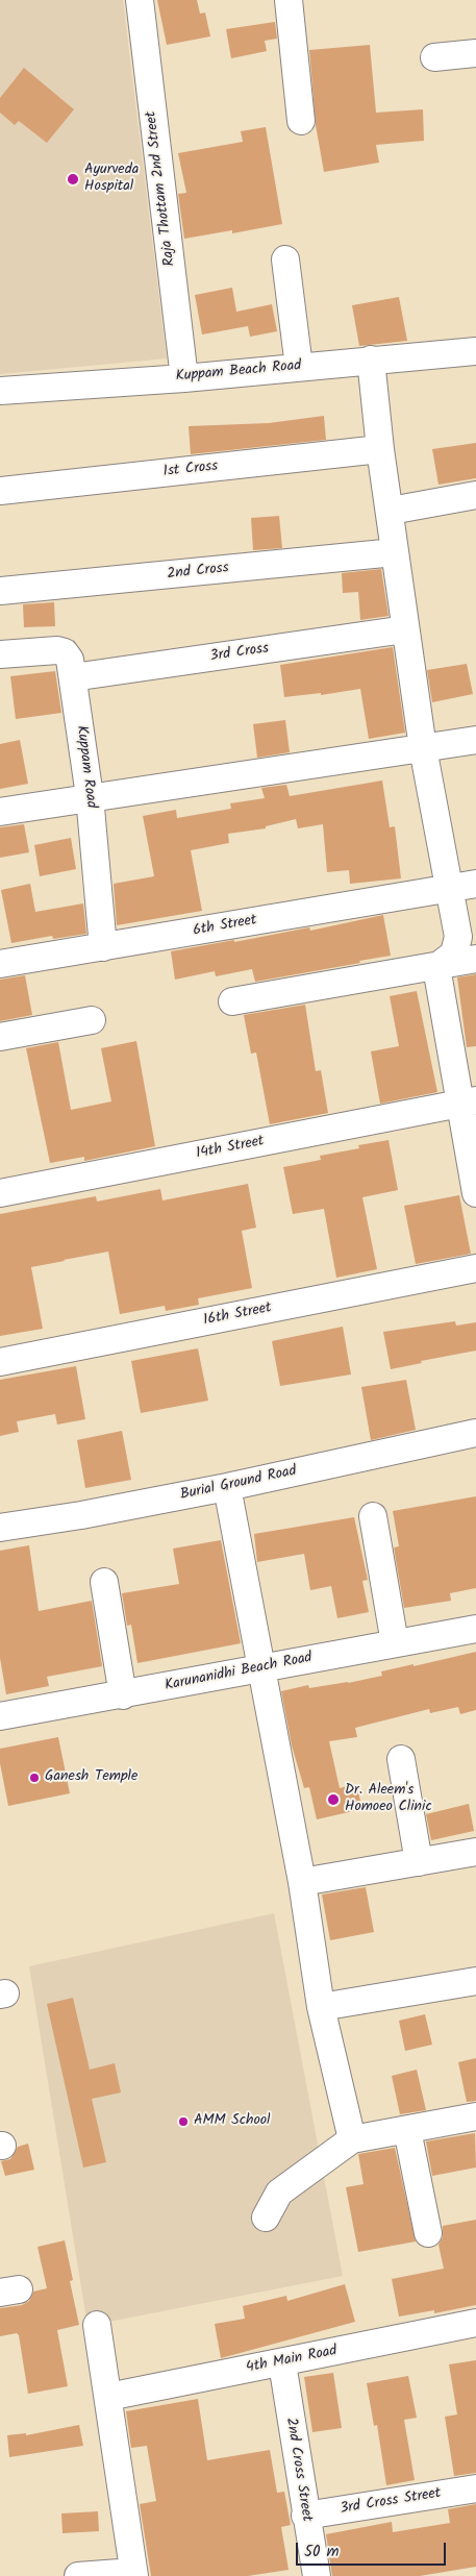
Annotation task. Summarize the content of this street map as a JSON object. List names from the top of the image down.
{
  "streets": {
    "street": [
      "Raja Thottam 2nd Street",
      "Kuppam Beach Road",
      "1st Cross",
      "2nd Cross",
      "3rd Cross",
      "Kuppam Road",
      "6th Street",
      "14th Street",
      "16th Street",
      "Burial Ground Road",
      "Karunanidhi Beach Road",
      "4th Main Road",
      "2nd Cross Street",
      "3rd Cross Street"
    ]
  },
  "crossings": [
    ["Raja Thottam 2nd Street", "Kuppam Beach Road"],
    ["3rd Cross", "Kuppam Road"],
    ["Kuppam Road", "6th Street"],
    ["4th Main Road", "2nd Cross Street"],
    ["2nd Cross Street", "3rd Cross Street"]
  ],
  "places": [
    "Ayurveda Hospital",
    "Ganesh Temple",
    "Dr. Aleem's Homoeo Clinic",
    "AMM School"
  ],
  "scale_bar": "50 m"
}
